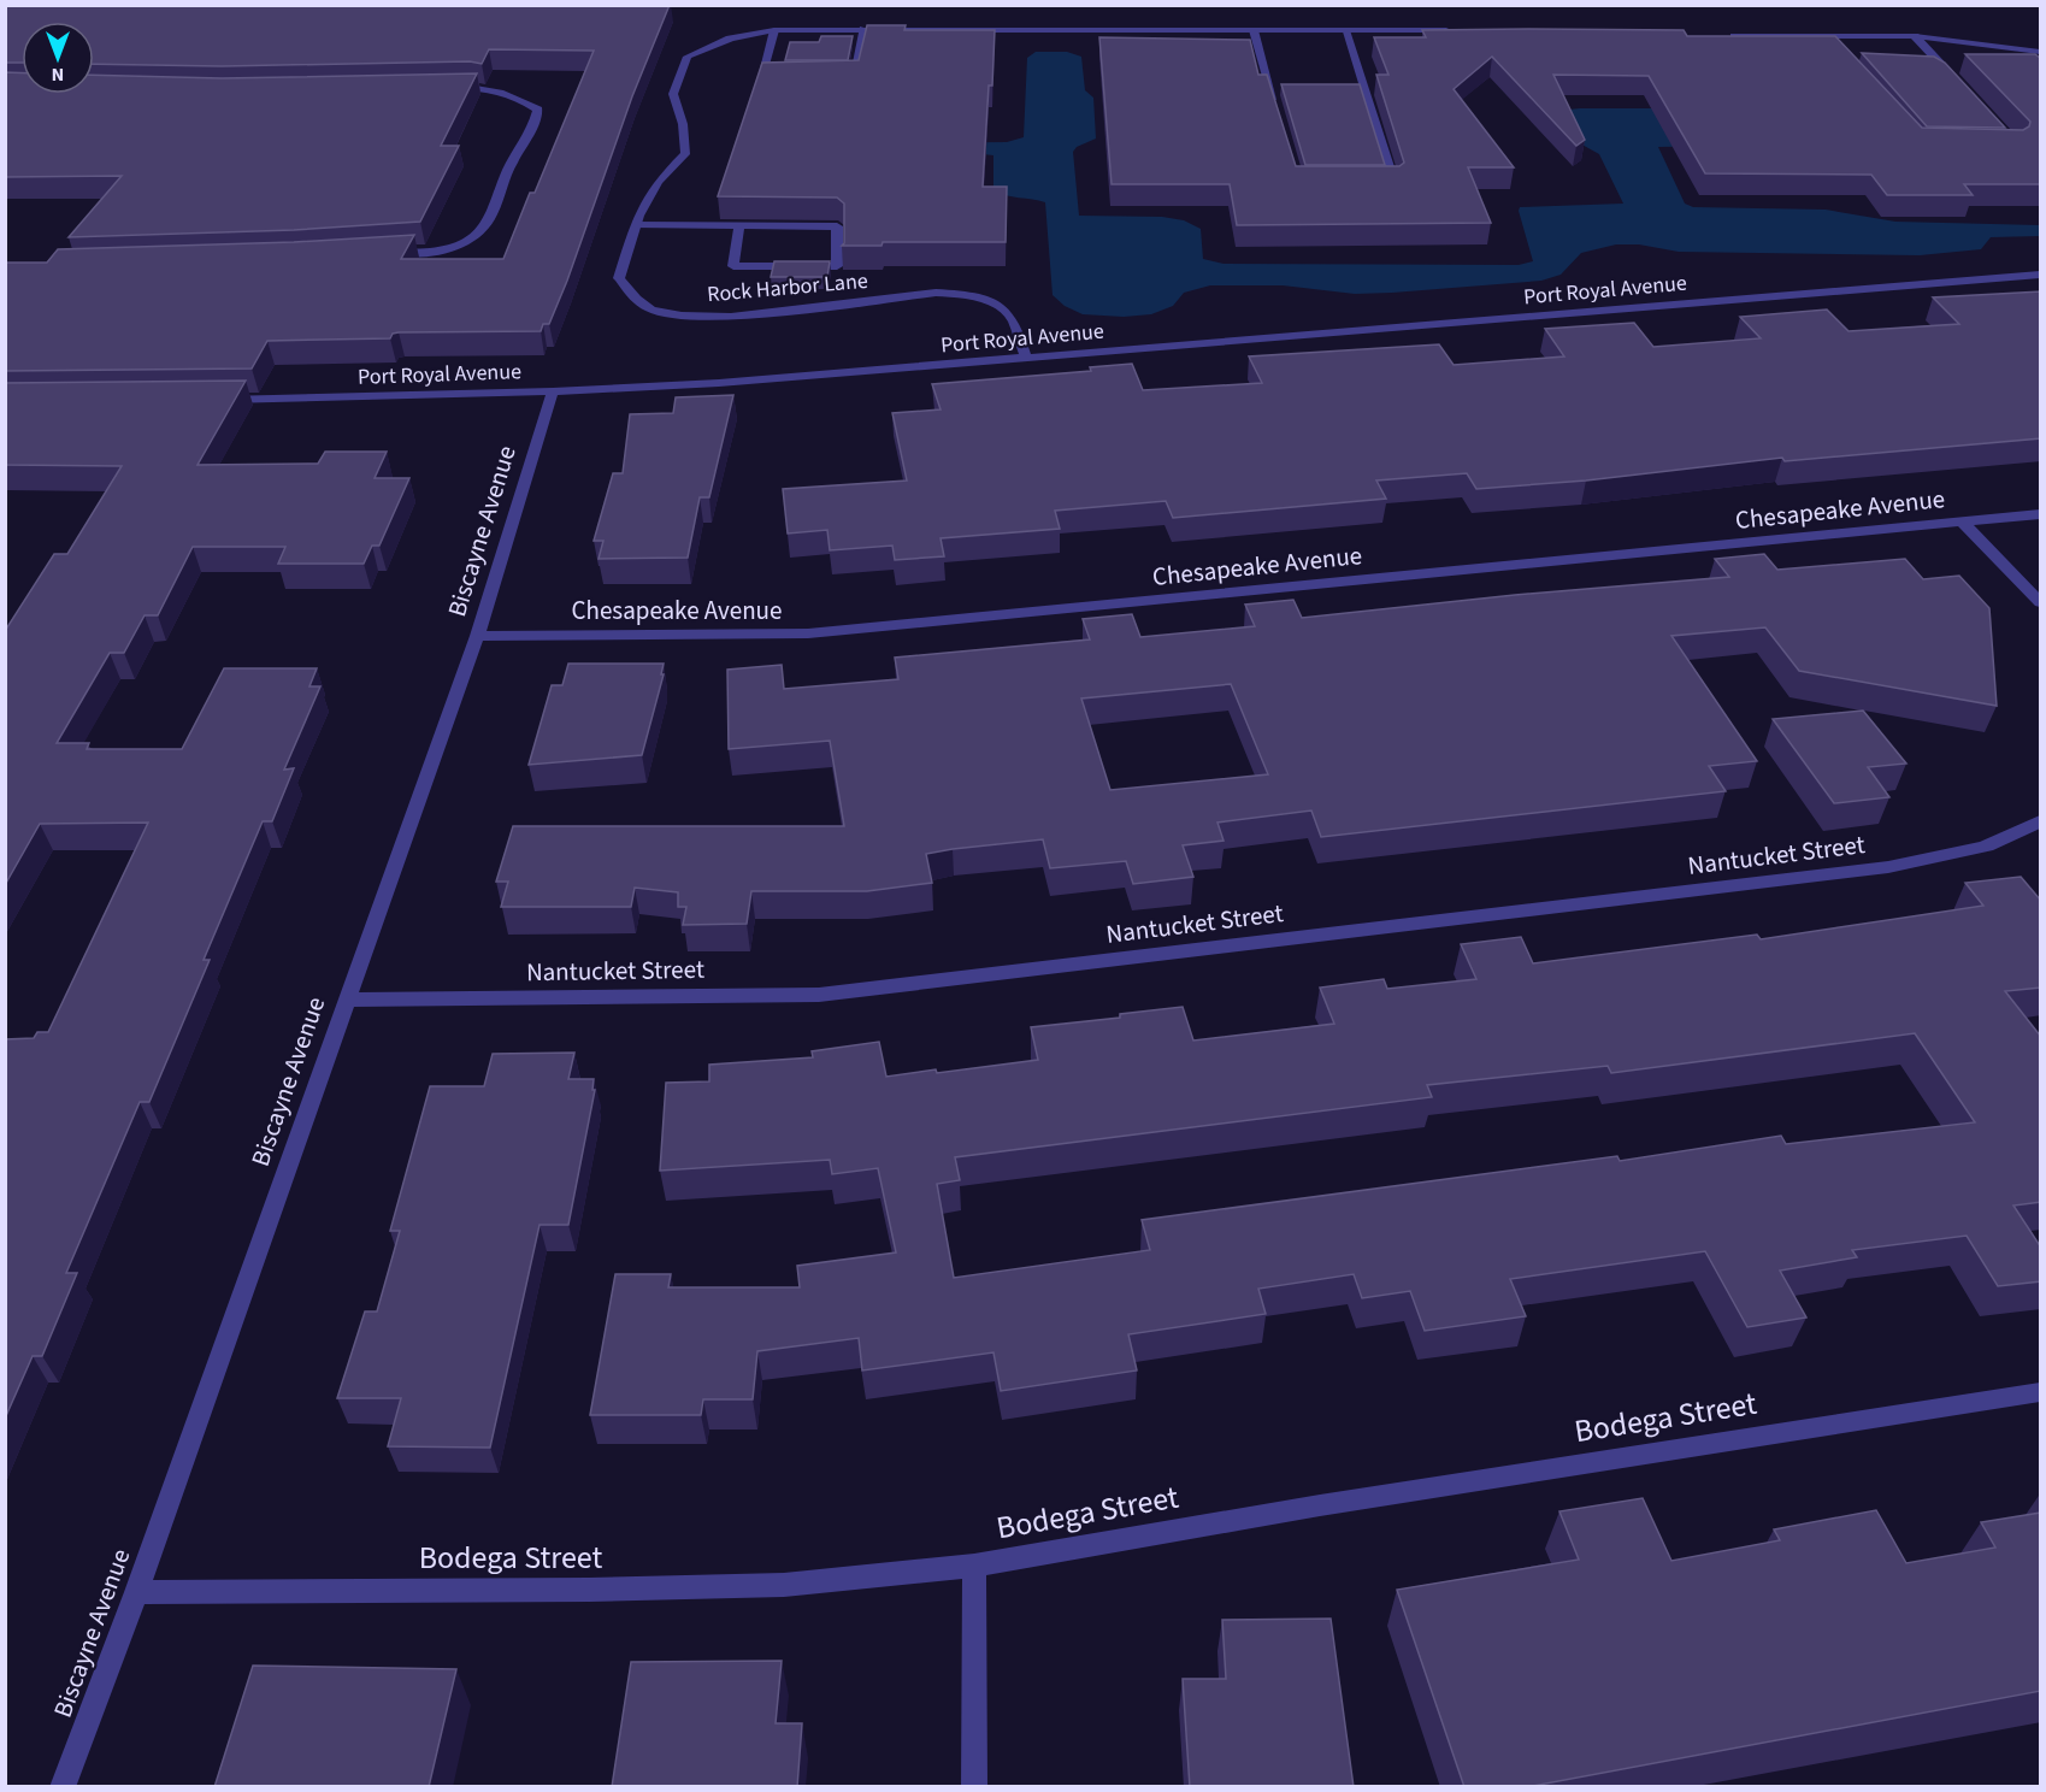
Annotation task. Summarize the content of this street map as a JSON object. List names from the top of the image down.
{
  "streets": {
    "street": [
      "Rock Harbor Lane",
      "Port Royal Avenue",
      "Chesapeake Avenue",
      "Biscayne Avenue",
      "Nantucket Street",
      "Bodega Street"
    ]
  },
  "crossings": [
    ["Rock Harbor Lane", "Port Royal Avenue"],
    ["Port Royal Avenue", "Biscayne Avenue"],
    ["Chesapeake Avenue", "Biscayne Avenue"],
    ["Biscayne Avenue", "Nantucket Street"],
    ["Biscayne Avenue", "Bodega Street"]
  ],
  "north": "bottom"
}
